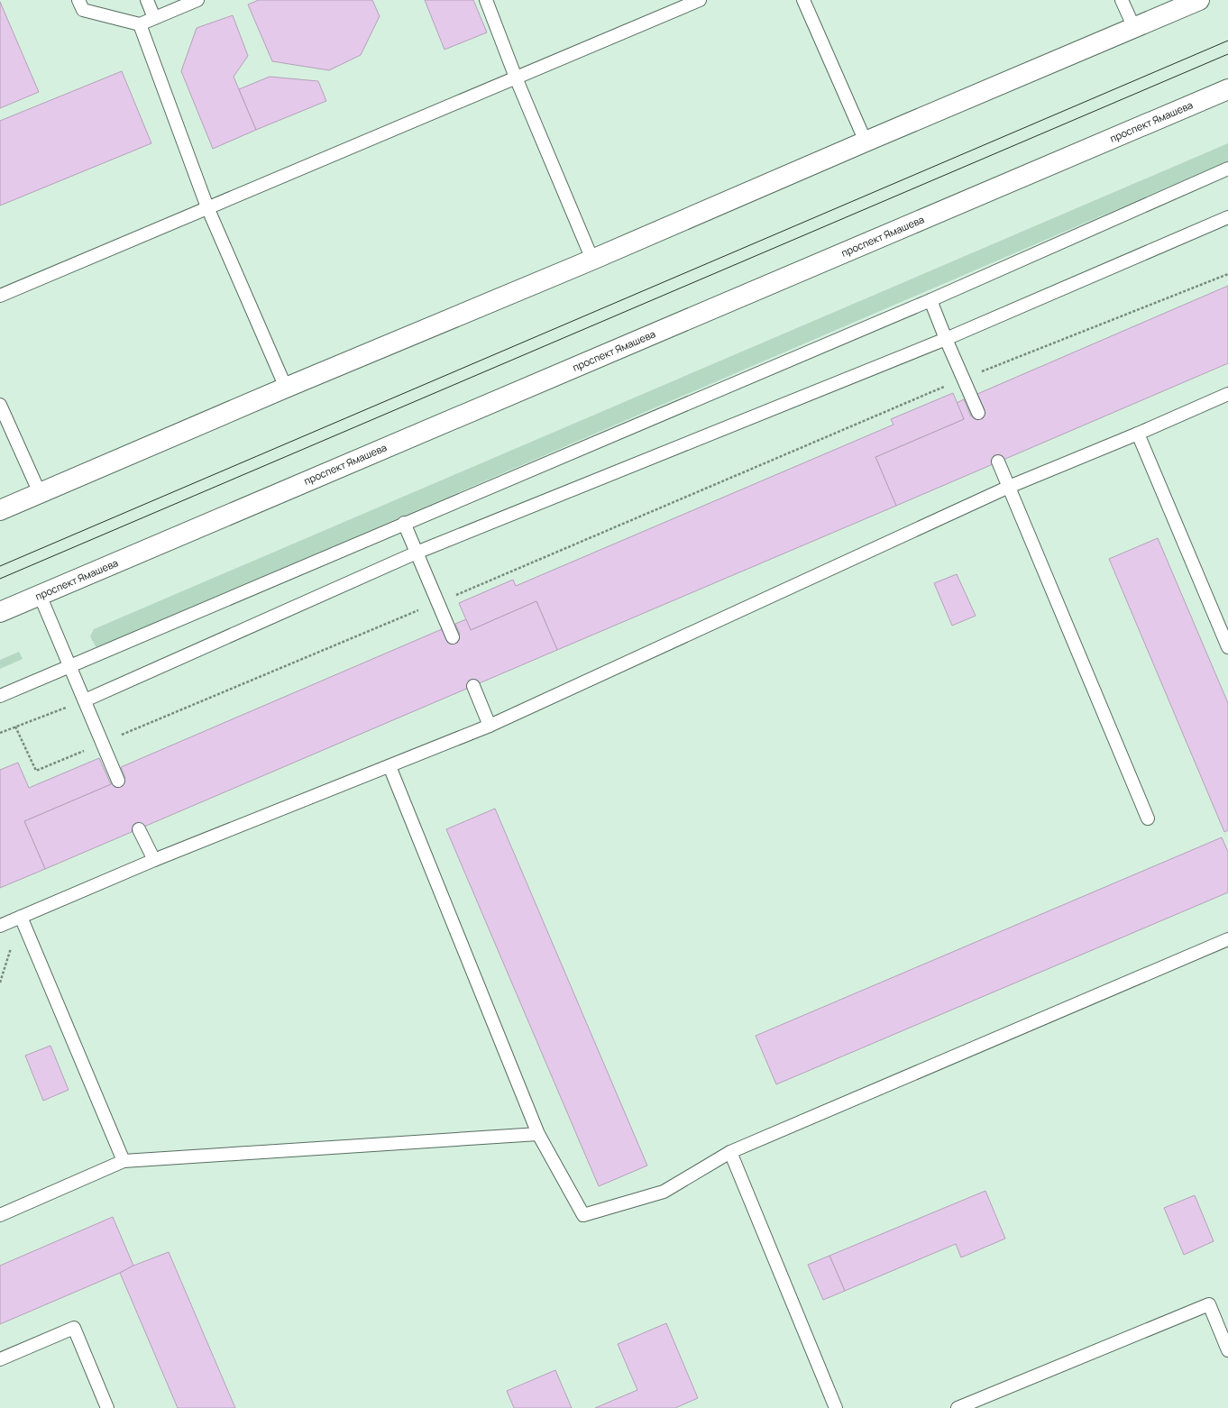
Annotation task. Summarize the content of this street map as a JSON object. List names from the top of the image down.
{
  "streets": {
    "main road": ["проспект Ямашева"]
  }
}
